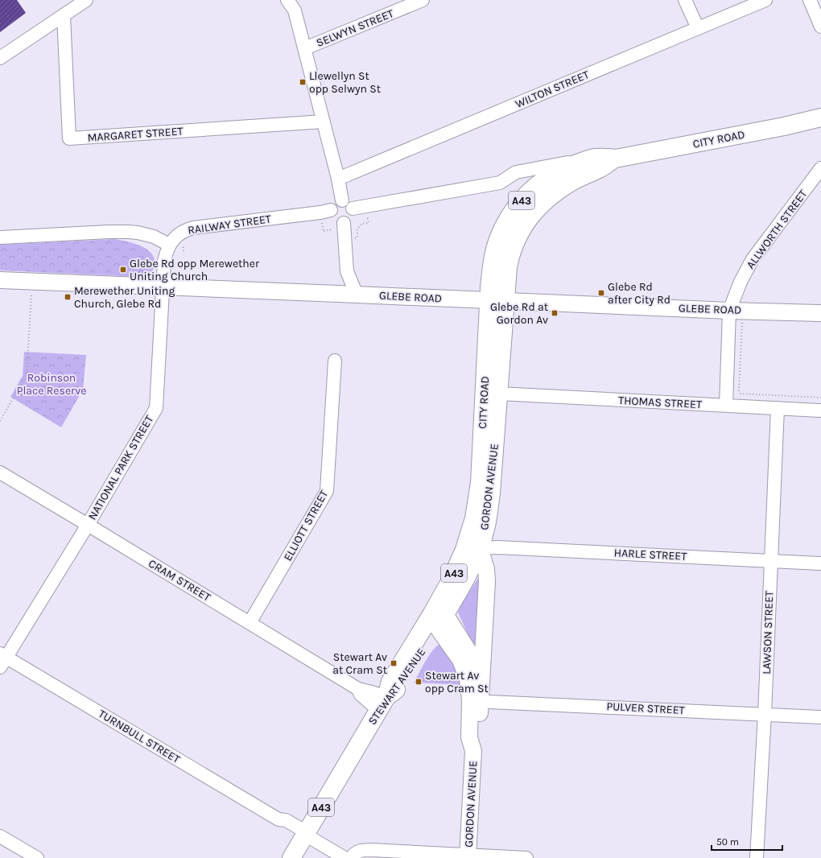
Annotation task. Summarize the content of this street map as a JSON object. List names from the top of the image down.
{
  "streets": {
    "highway": [
      "CITY ROAD",
      "A43",
      "GORDON AVENUE",
      "STEWART AVENUE"
    ],
    "main road": ["GLEBE ROAD"],
    "street": [
      "SELWYN STREET",
      "WILTON STREET",
      "MARGARET STREET",
      "RAILWAY STREET",
      "ALLWORTH STREET",
      "THOMAS STREET",
      "NATIONAL PARK STREET",
      "ELLIOTT STREET",
      "HARLE STREET",
      "CRAM STREET",
      "LAWSON STREET",
      "PULVER STREET",
      "TURNBULL STREET"
    ]
  },
  "crossings": [
    ["CITY ROAD", "GLEBE ROAD"],
    ["CITY ROAD", "GORDON AVENUE"],
    ["CITY ROAD", "STEWART AVENUE"],
    ["RAILWAY STREET", "NATIONAL PARK STREET"],
    ["ALLWORTH STREET", "GLEBE ROAD"],
    ["ALLWORTH STREET", "THOMAS STREET"],
    ["GLEBE ROAD", "NATIONAL PARK STREET"],
    ["GLEBE ROAD", "GORDON AVENUE"],
    ["THOMAS STREET", "GORDON AVENUE"],
    ["THOMAS STREET", "LAWSON STREET"],
    ["NATIONAL PARK STREET", "CRAM STREET"],
    ["NATIONAL PARK STREET", "TURNBULL STREET"],
    ["GORDON AVENUE", "HARLE STREET"],
    ["GORDON AVENUE", "STEWART AVENUE"],
    ["GORDON AVENUE", "PULVER STREET"],
    ["ELLIOTT STREET", "CRAM STREET"],
    ["HARLE STREET", "LAWSON STREET"],
    ["HARLE STREET", "STEWART AVENUE"],
    ["CRAM STREET", "STEWART AVENUE"],
    ["LAWSON STREET", "PULVER STREET"],
    ["STEWART AVENUE", "TURNBULL STREET"]
  ],
  "parks": ["Robinson Place Reserve"],
  "places": {
    "transit": [
      "Llewellyn St opp Selwyn St",
      "Glebe Rd opp Merewether Uniting Church",
      "Glebe Rd after City Rd",
      "Merewether Uniting Church, Glebe Rd",
      "Glebe Rd at Gordon Av",
      "Stewart Av at Cram St",
      "Stewart Av opp Cram St"
    ]
  },
  "scale_bar": "50 m"
}
